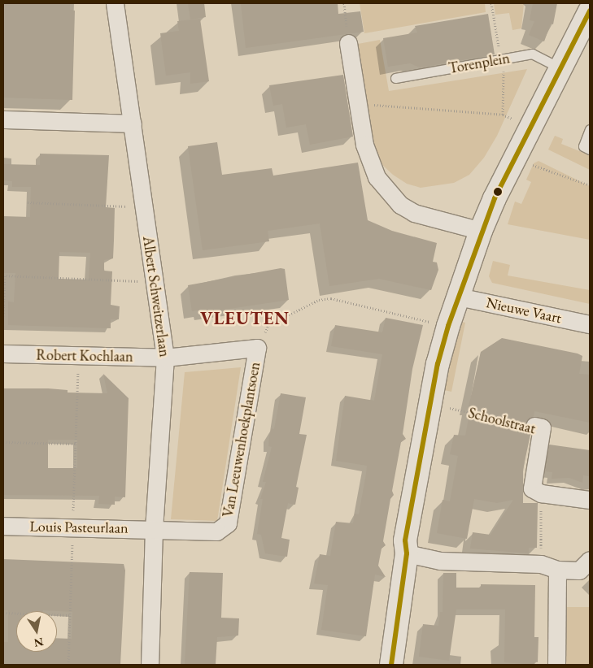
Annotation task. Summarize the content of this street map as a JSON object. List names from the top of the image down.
{
  "streets": {
    "street": [
      "Albert Schweitzerlaan",
      "Nieuwe Vaart",
      "Robert Kochlaan",
      "Schoolstraat",
      "Van Leeuwenhoekplantsoen",
      "Louis Pasteurlaan"
    ],
    "lane": ["Torenplein"]
  },
  "crossings": [
    ["Albert Schweitzerlaan", "Robert Kochlaan"],
    ["Albert Schweitzerlaan", "Van Leeuwenhoekplantsoen"],
    ["Albert Schweitzerlaan", "Louis Pasteurlaan"],
    ["Robert Kochlaan", "Van Leeuwenhoekplantsoen"],
    ["Van Leeuwenhoekplantsoen", "Louis Pasteurlaan"]
  ],
  "districts": ["VLEUTEN"],
  "north": "bottom"
}
